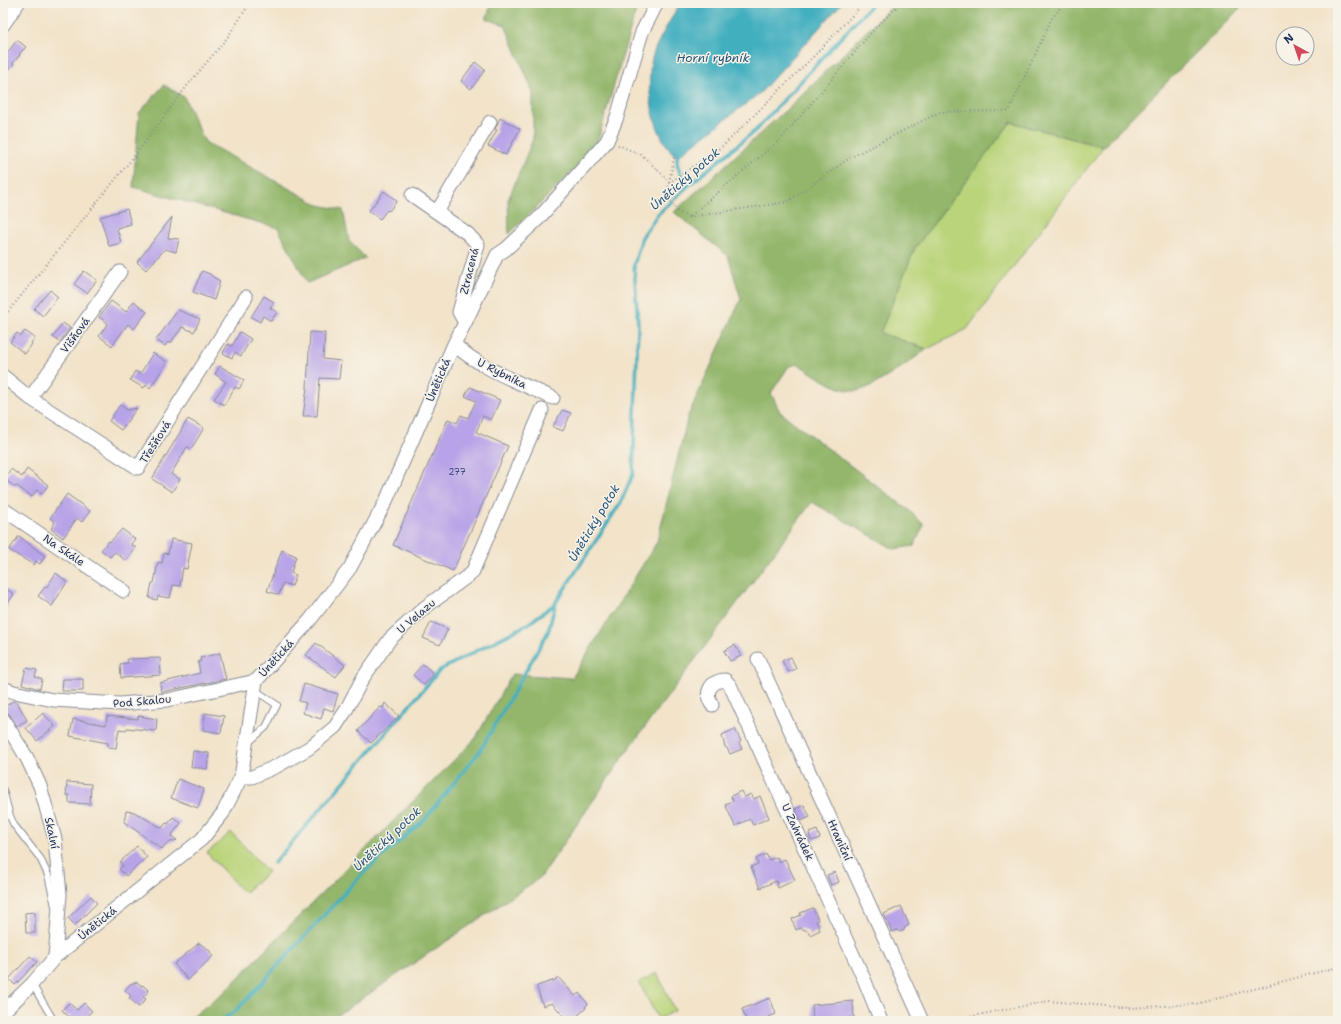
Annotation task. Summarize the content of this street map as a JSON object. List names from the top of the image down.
{
  "streets": {
    "street": [
      "Ztracená",
      "Višňová",
      "U Rybníka",
      "Únětická",
      "Třešňová",
      "Na Skále",
      "U Velazu",
      "Pod Skalou",
      "U Zahrádek",
      "Skalní",
      "Hraniční"
    ]
  },
  "crossings": [
    ["Ztracená", "Únětická"],
    ["Višňová", "Třešňová"],
    ["U Rybníka", "Únětická"],
    ["Únětická", "U Velazu"],
    ["Únětická", "Pod Skalou"],
    ["Únětická", "Skalní"]
  ],
  "water": ["Horní rybník", "Únětický potok"],
  "house_numbers": ["277"],
  "north": "top left"
}
